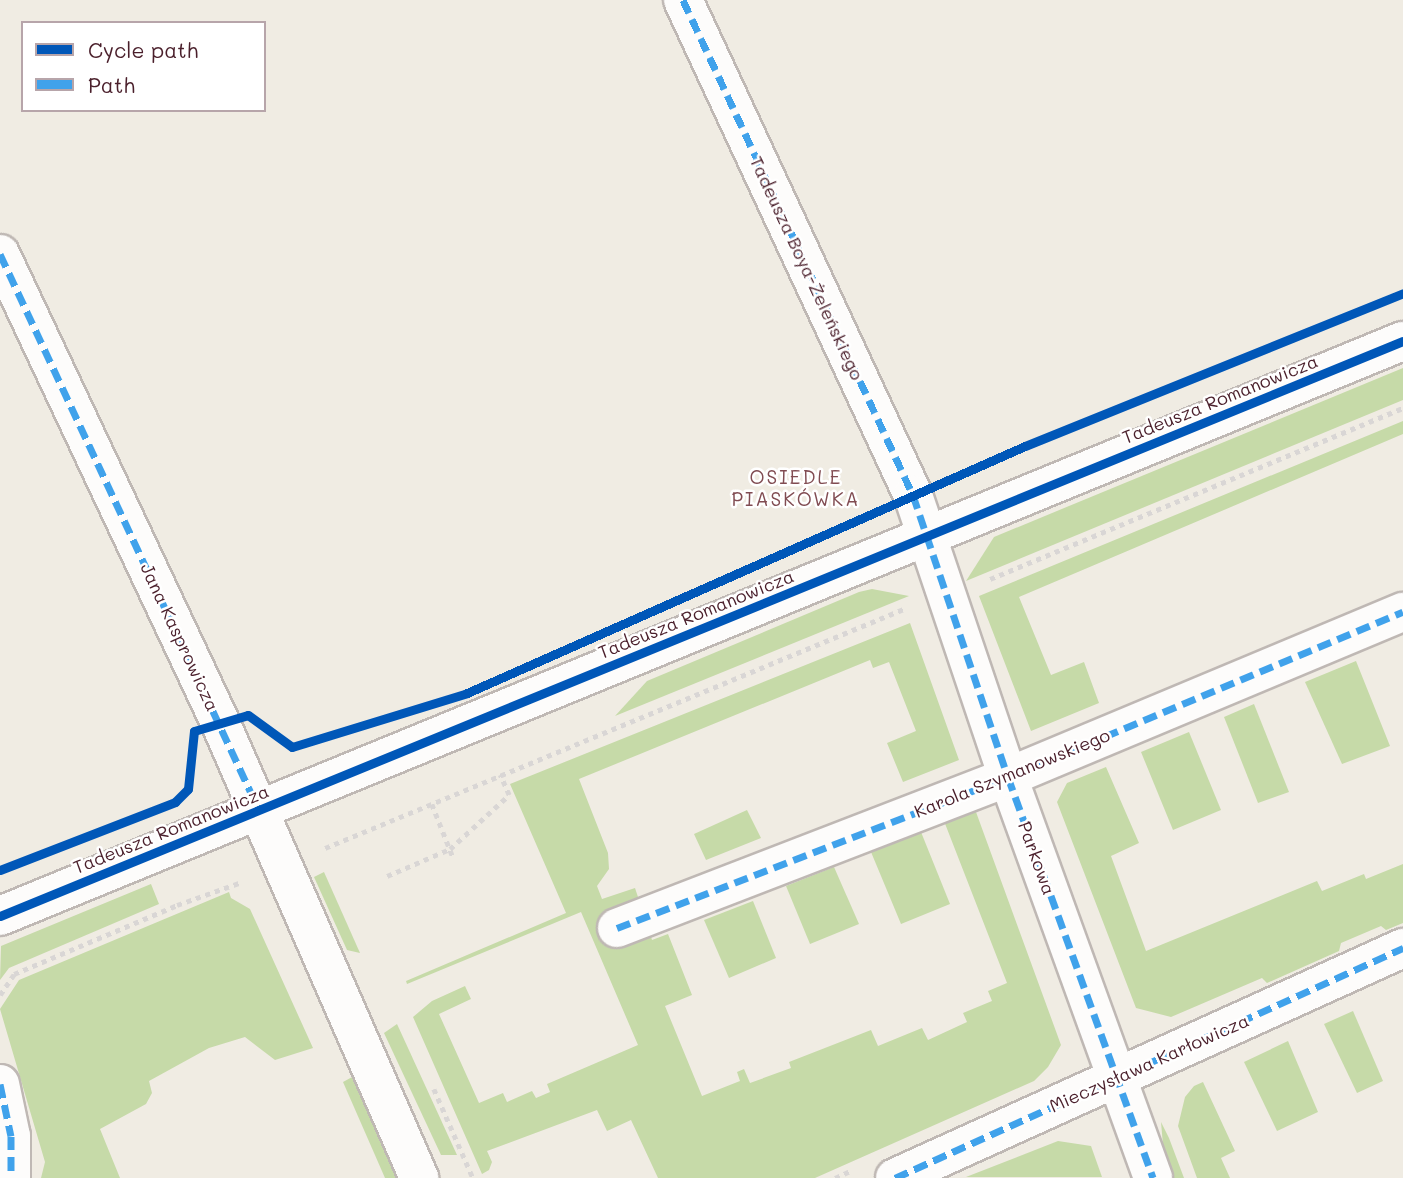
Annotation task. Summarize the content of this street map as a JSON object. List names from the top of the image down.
{
  "streets": {
    "street": [
      "Tadeusza Boya-Żeleńskiego",
      "Tadeusza Romanowicza",
      "Jana Kasprowicza",
      "Karola Szymanowskiego",
      "Parkowa",
      "Mieczysława Karłowicza"
    ]
  },
  "crossings": [
    ["Tadeusza Boya-Żeleńskiego", "Tadeusza Romanowicza"],
    ["Tadeusza Boya-Żeleńskiego", "Parkowa"],
    ["Tadeusza Romanowicza", "Jana Kasprowicza"],
    ["Tadeusza Romanowicza", "Parkowa"],
    ["Karola Szymanowskiego", "Parkowa"],
    ["Parkowa", "Mieczysława Karłowicza"]
  ],
  "districts": ["OSIEDLE PIASKÓWKA"],
  "legend": ["Cycle path", "Path"]
}
